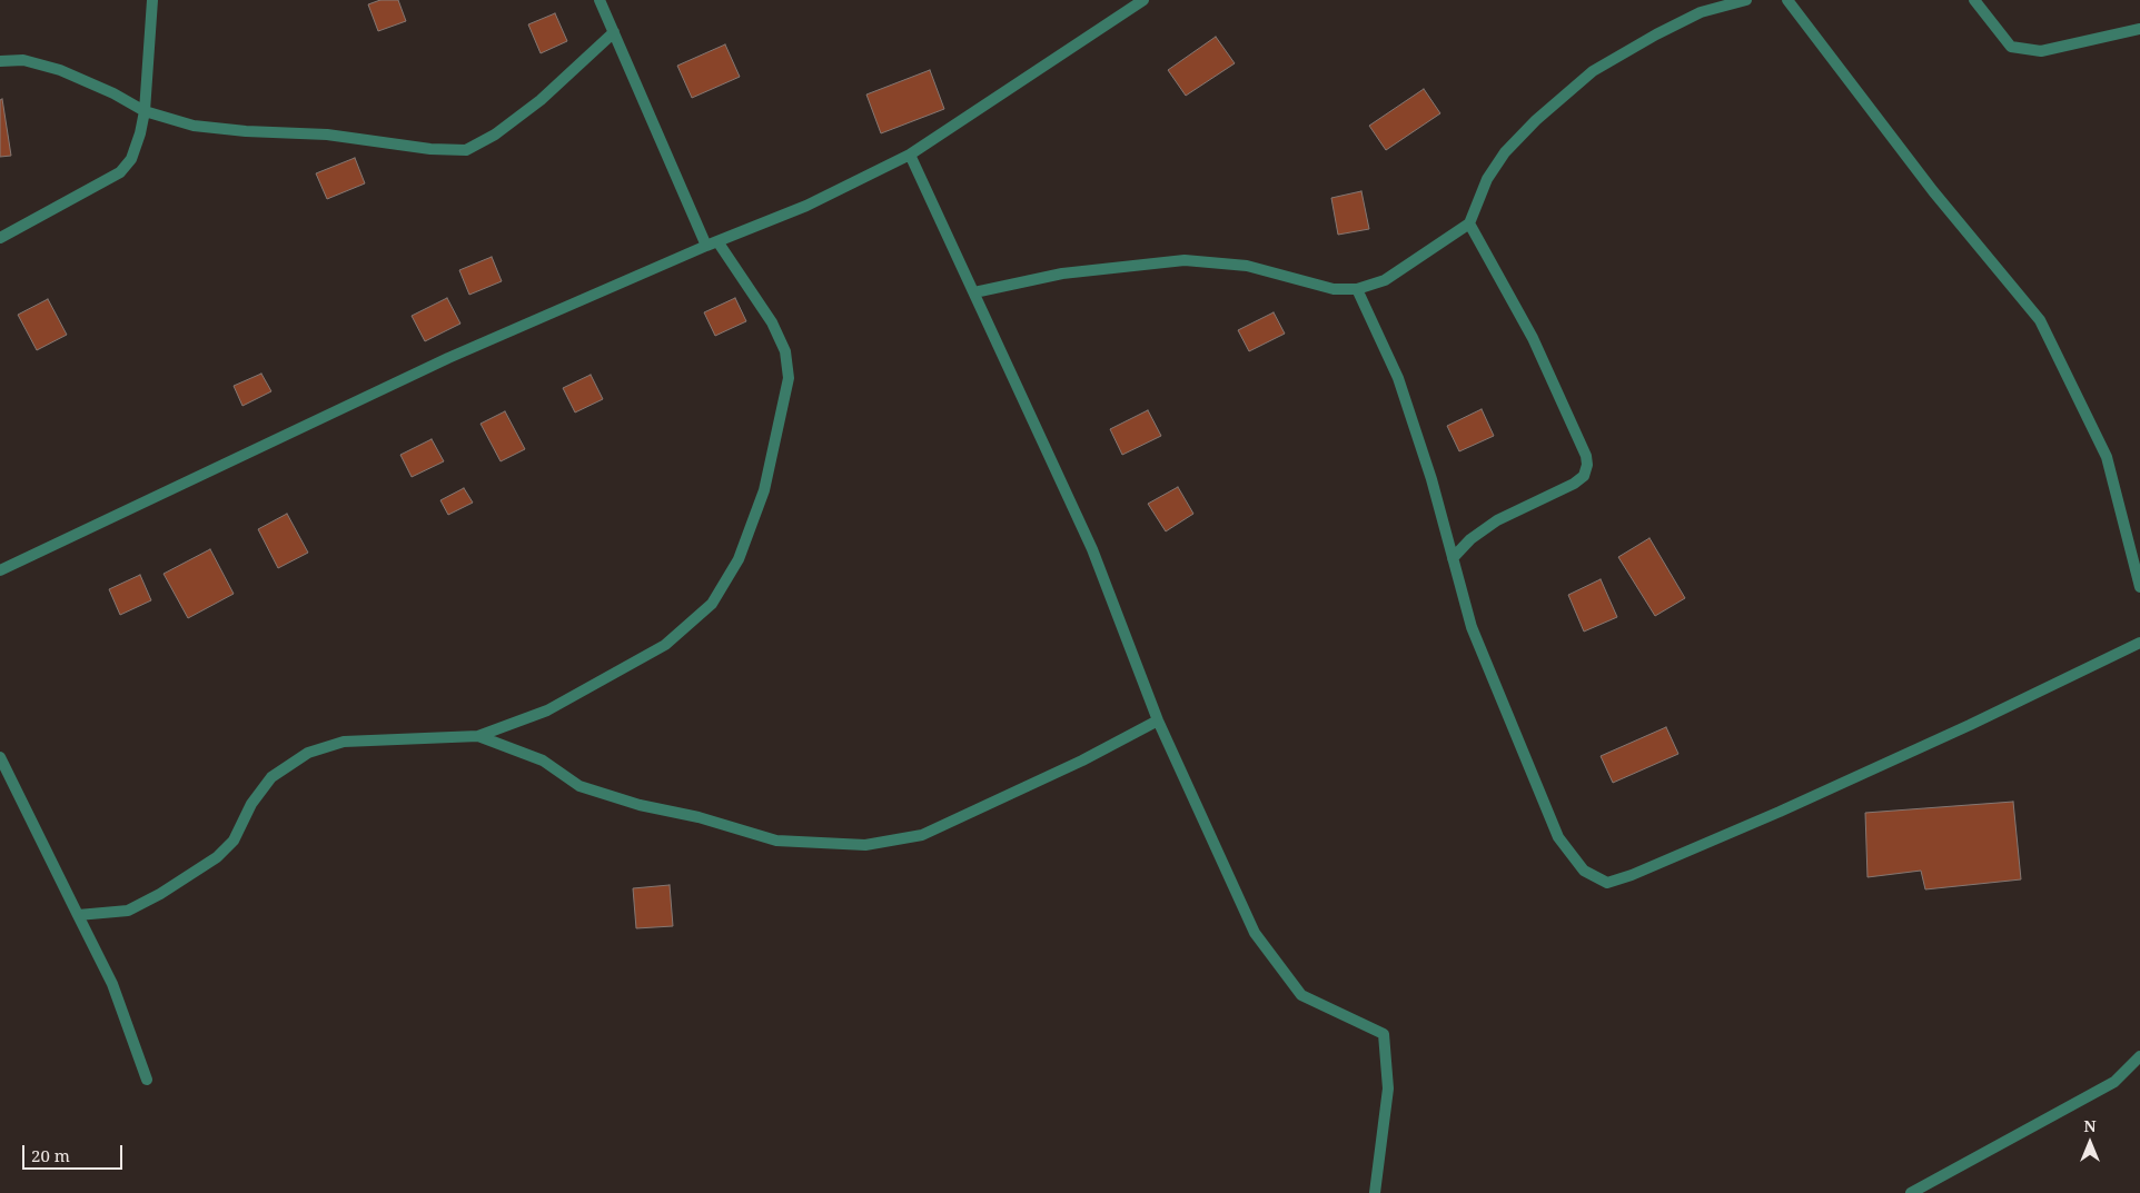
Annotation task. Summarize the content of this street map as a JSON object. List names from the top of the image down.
{
  "scale_bar": "20 m",
  "north": "top"
}
